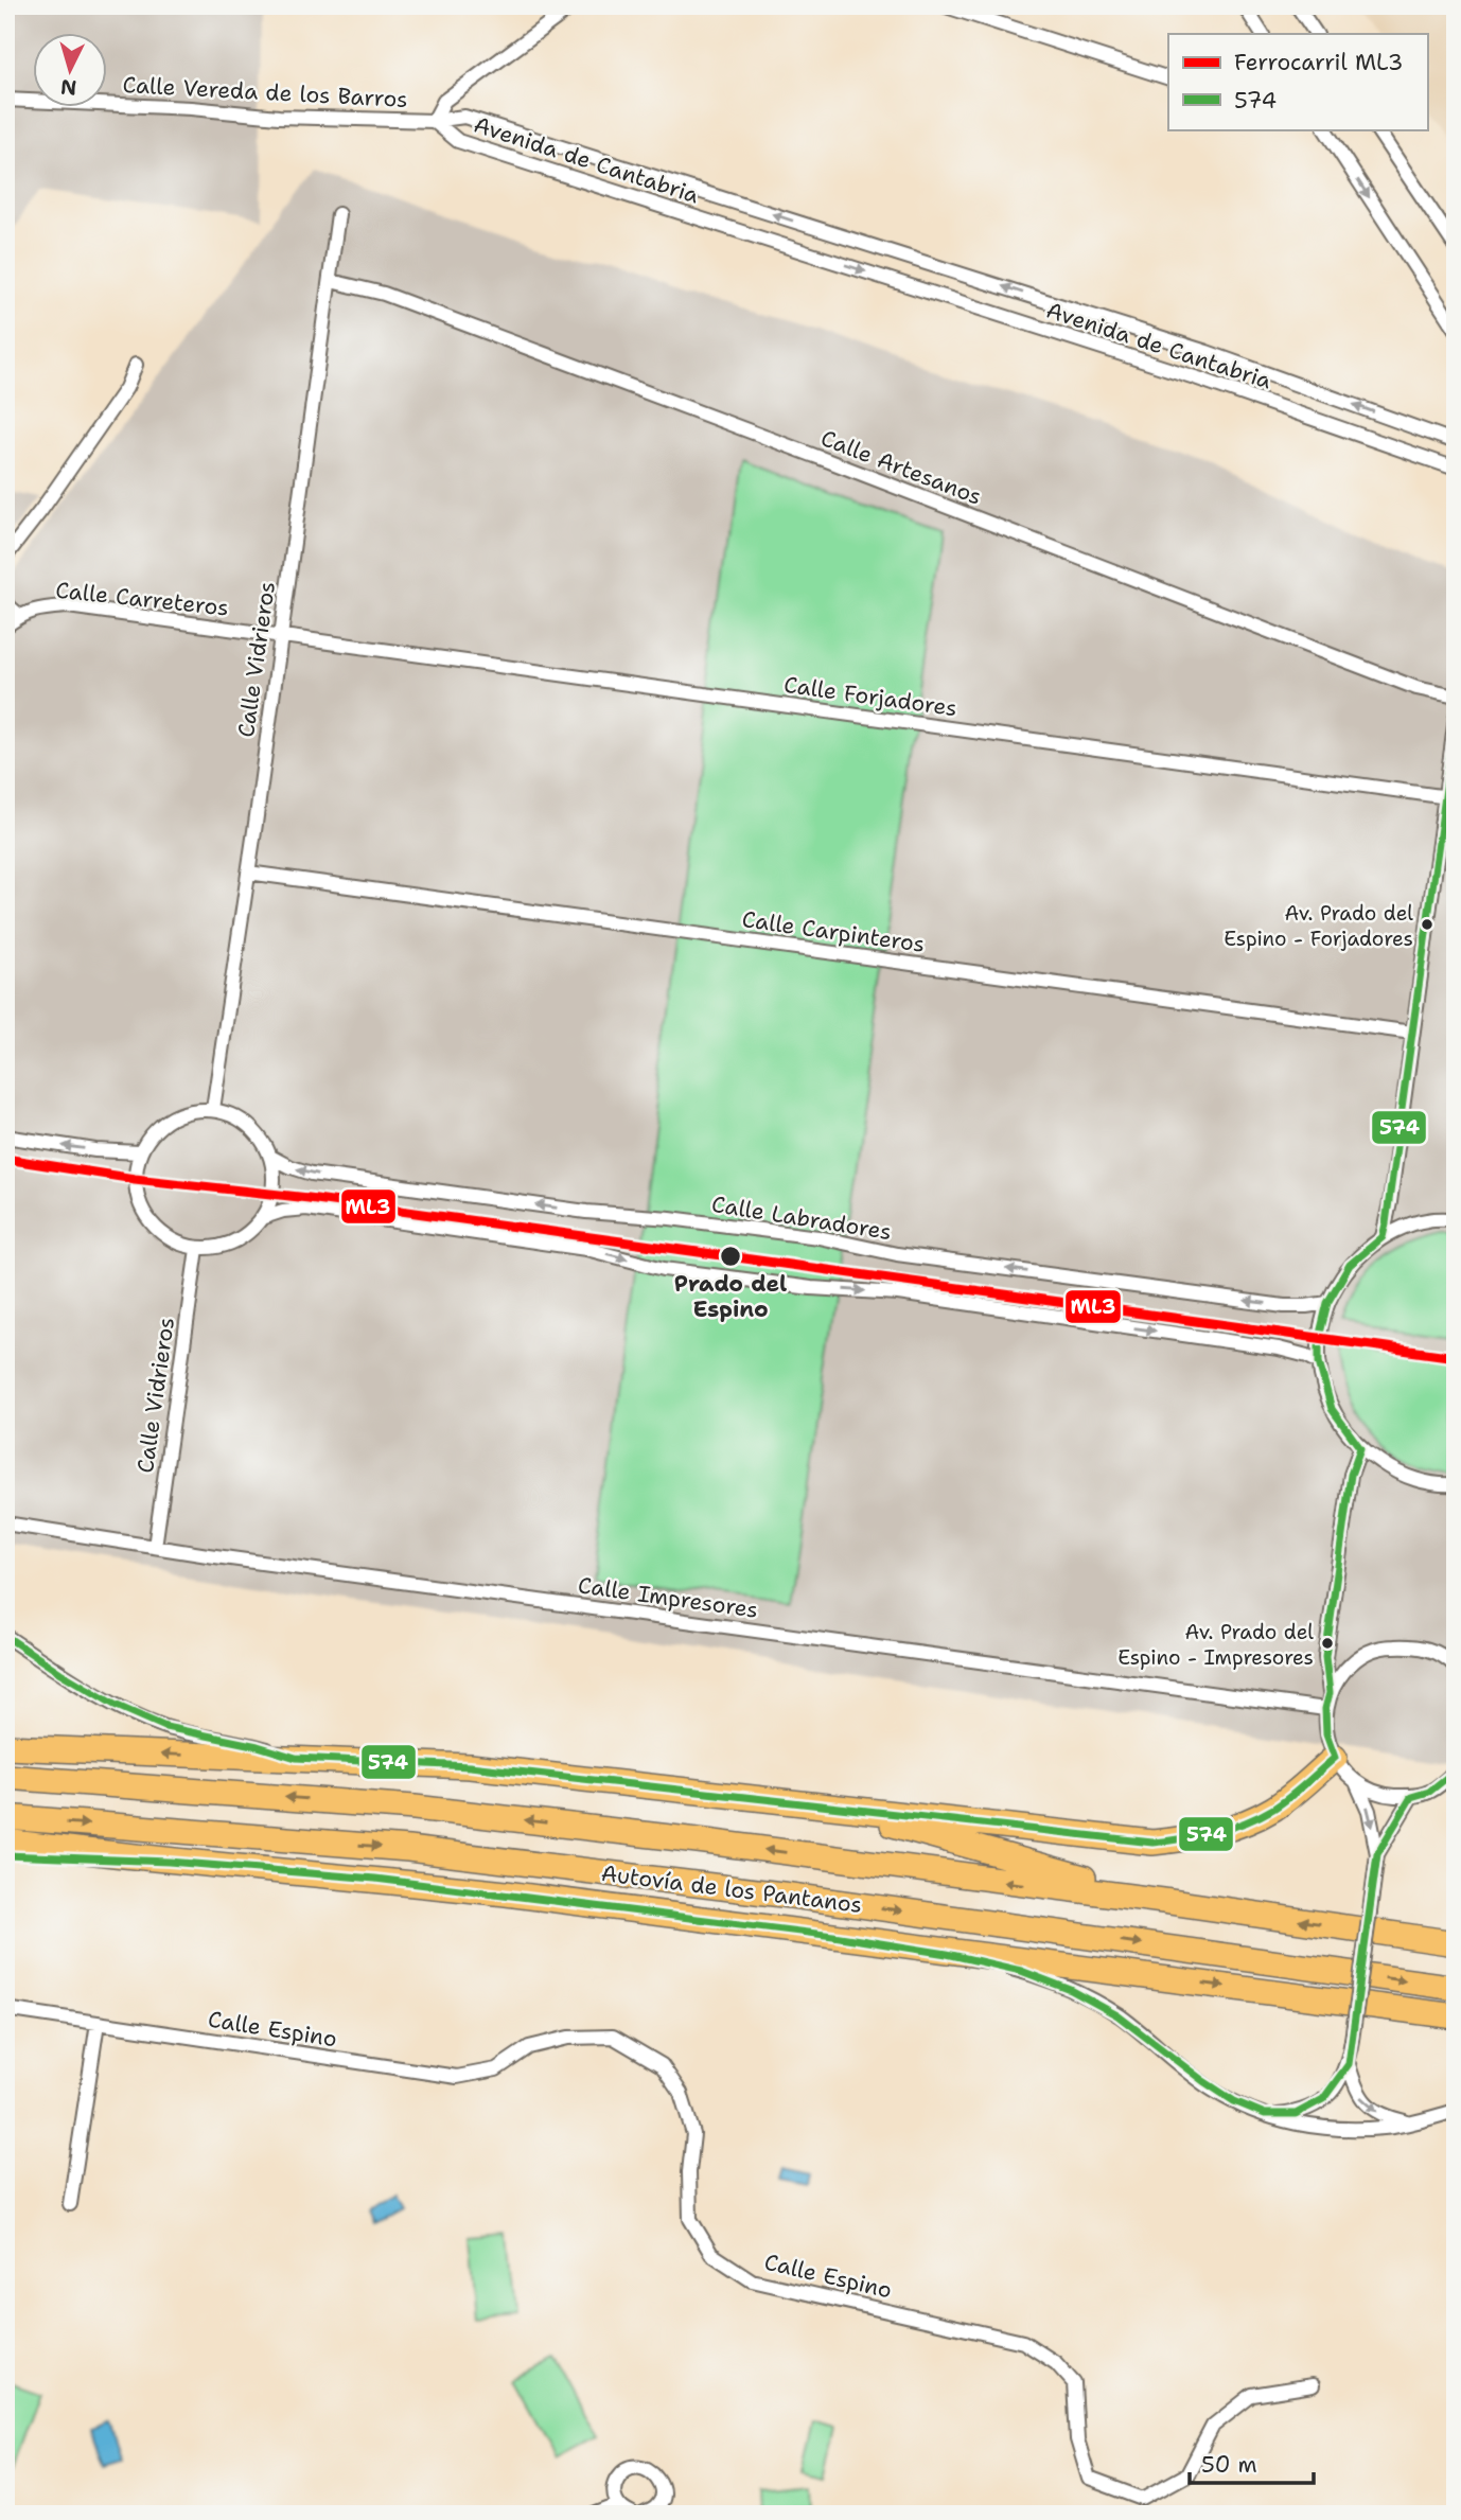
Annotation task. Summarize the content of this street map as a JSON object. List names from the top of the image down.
{
  "streets": {
    "highway": ["Autovía de los Pantanos"],
    "street": [
      "Calle Vereda de los Barros",
      "Avenida de Cantabria",
      "Calle Artesanos",
      "Calle Carreteros",
      "Calle Vidrieros",
      "Calle Forjadores",
      "Calle Carpinteros",
      "Calle Labradores",
      "Calle Impresores",
      "Calle Espino"
    ]
  },
  "crossings": [
    ["Calle Vereda de los Barros", "Avenida de Cantabria"],
    ["Calle Artesanos", "Calle Vidrieros"],
    ["Calle Carreteros", "Calle Vidrieros"],
    ["Calle Carreteros", "Calle Forjadores"],
    ["Calle Vidrieros", "Calle Forjadores"],
    ["Calle Vidrieros", "Calle Carpinteros"],
    ["Calle Vidrieros", "Calle Labradores"],
    ["Calle Vidrieros", "Calle Impresores"]
  ],
  "places": ["Av. Prado del Espino - Forjadores", "Prado del Espino", "Av. Prado del Espino - Impresores"],
  "lines": ["transit line 574", "rail line ML3"],
  "legend": ["Ferrocarril ML3", "574"],
  "scale_bar": "50 m",
  "north": "bottom"
}
